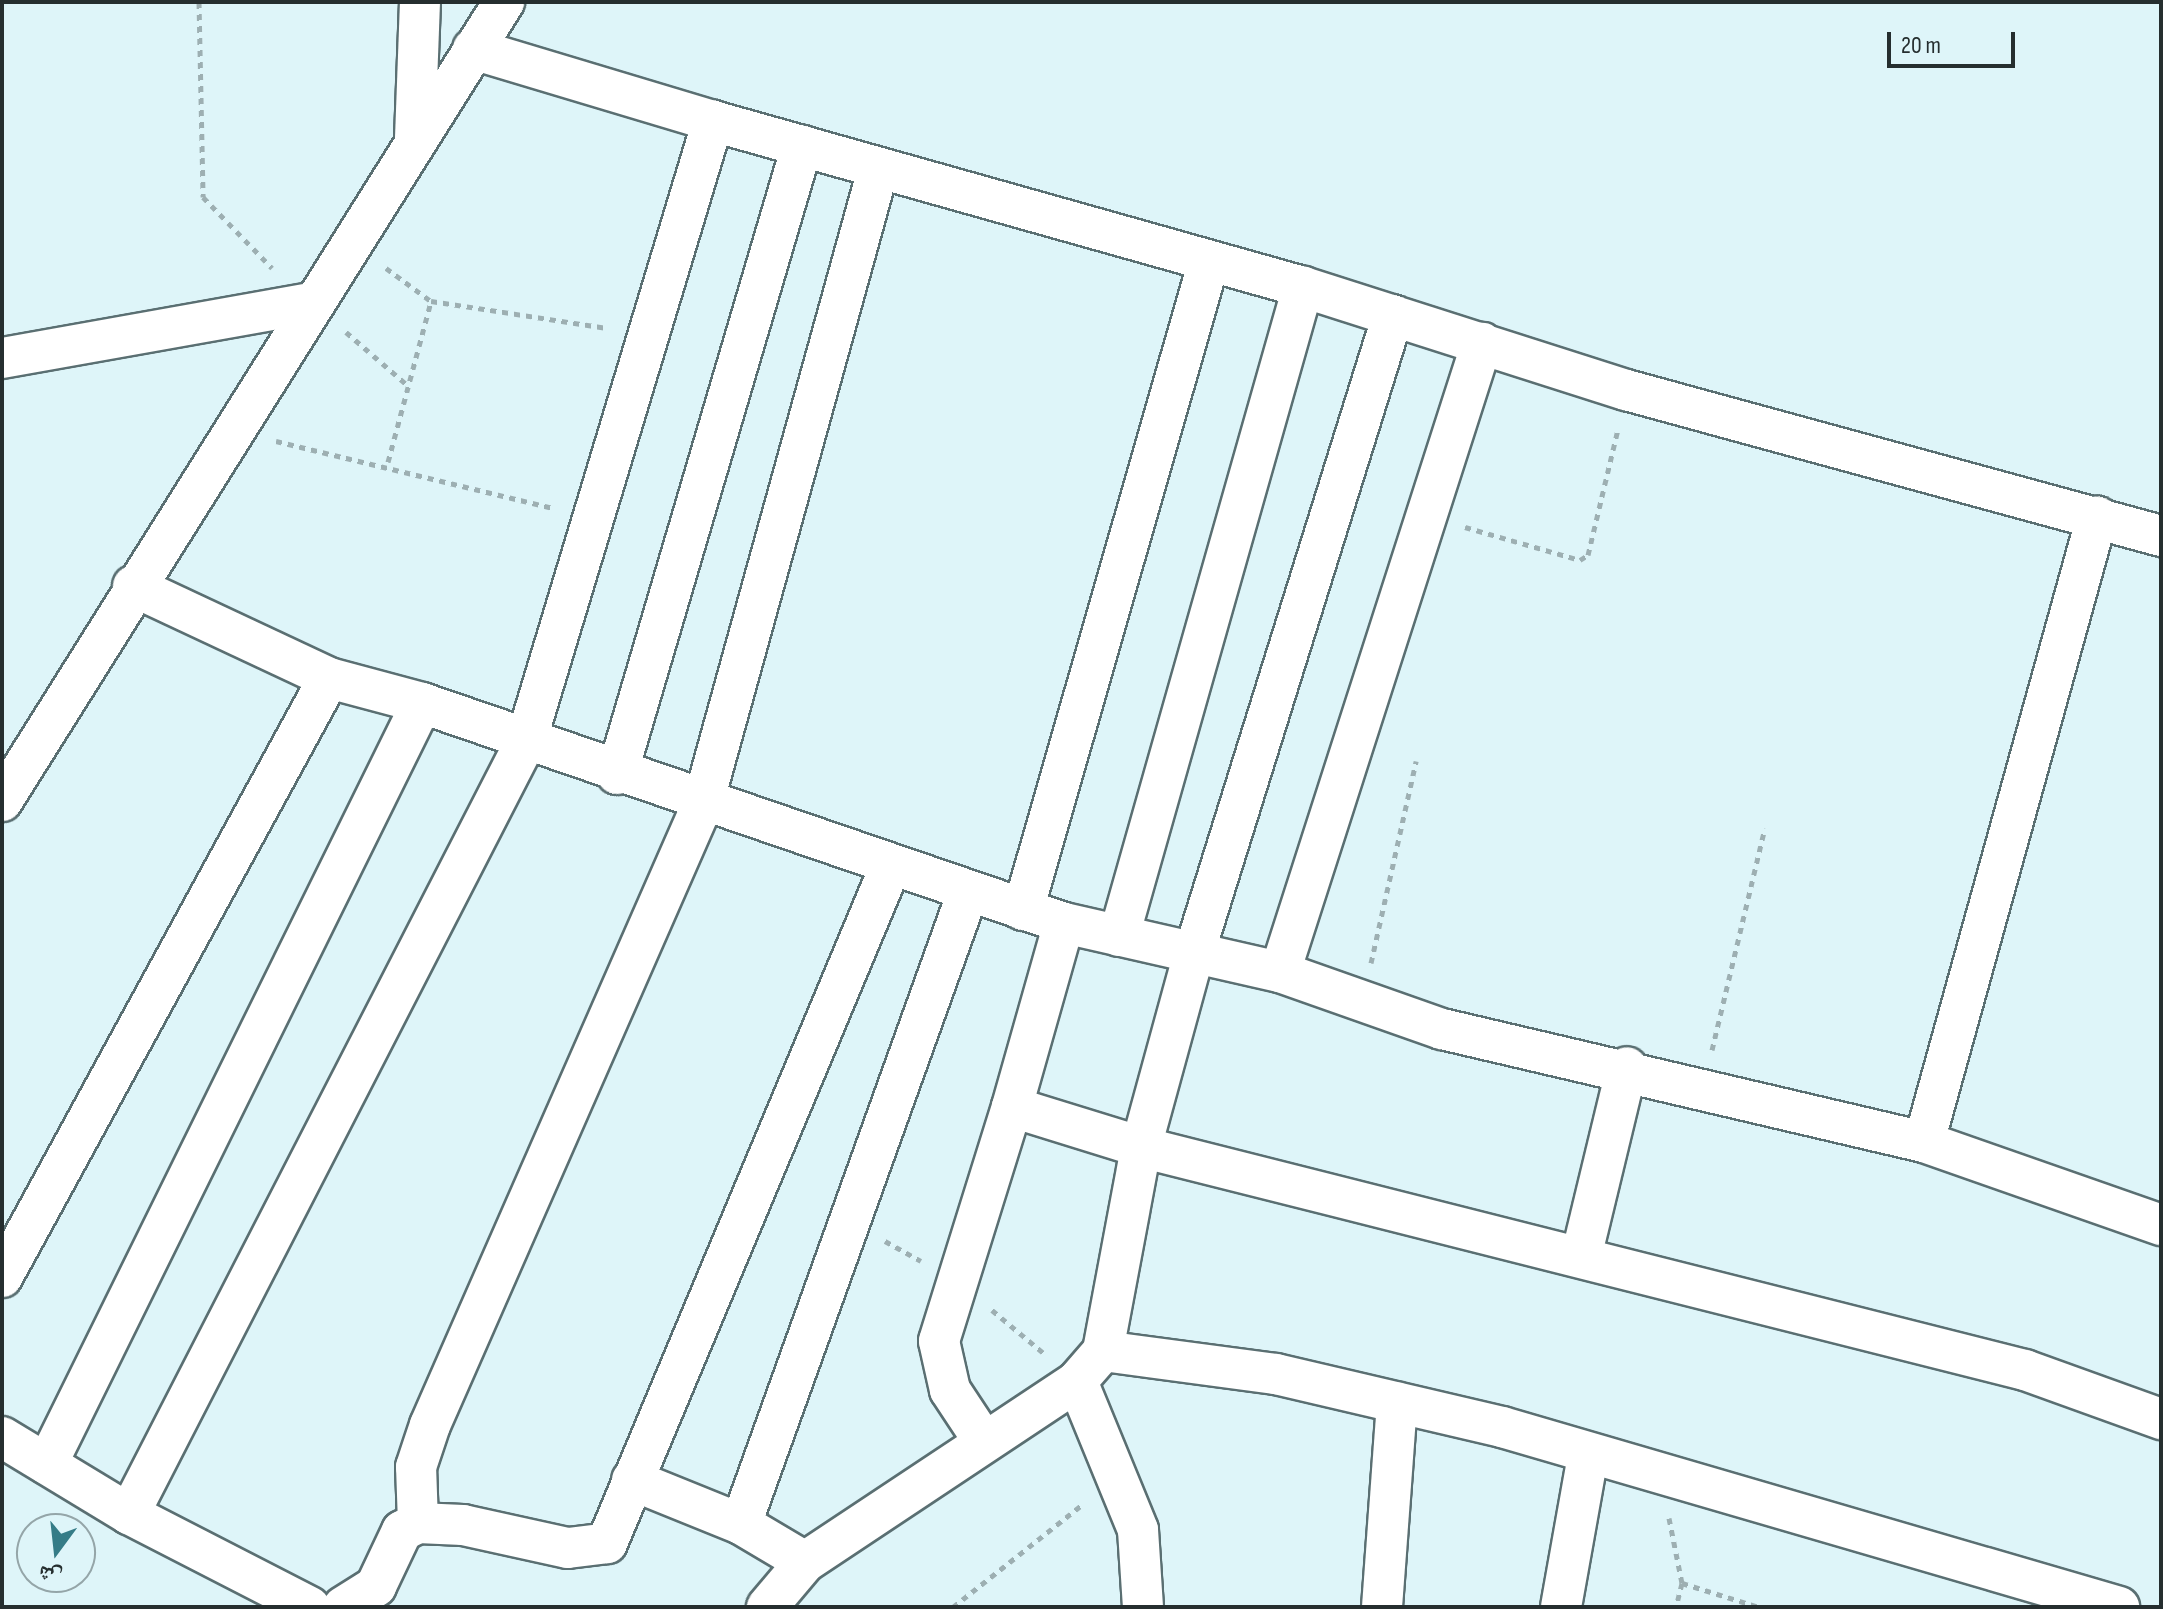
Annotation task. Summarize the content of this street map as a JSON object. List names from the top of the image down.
{
  "scale_bar": "20 m",
  "north": "bottom"
}
